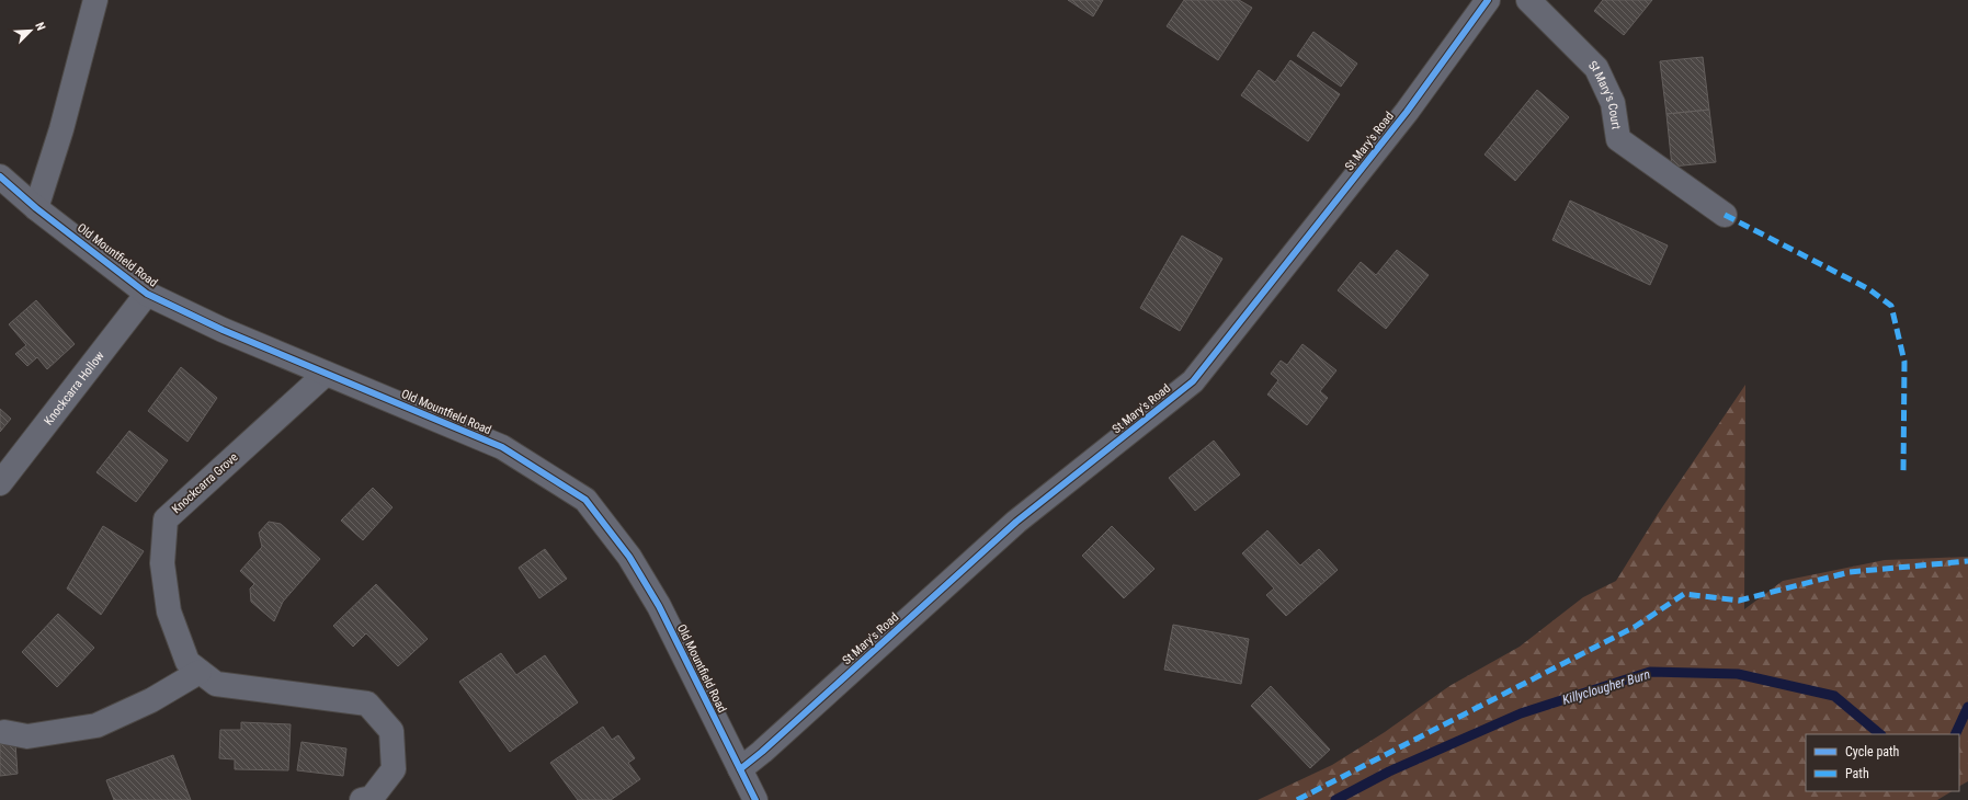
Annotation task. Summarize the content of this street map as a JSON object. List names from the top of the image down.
{
  "streets": {
    "street": [
      "St Mary's Court",
      "St Mary's Road",
      "Old Mountfield Road",
      "Knockcarra Hollow",
      "Knockcarra Grove"
    ]
  },
  "crossings": [
    ["St Mary's Road", "Old Mountfield Road"],
    ["Old Mountfield Road", "Knockcarra Hollow"],
    ["Old Mountfield Road", "Knockcarra Grove"]
  ],
  "water": ["Killyclougher Burn"],
  "legend": ["Cycle path", "Path"],
  "north": "top right"
}
